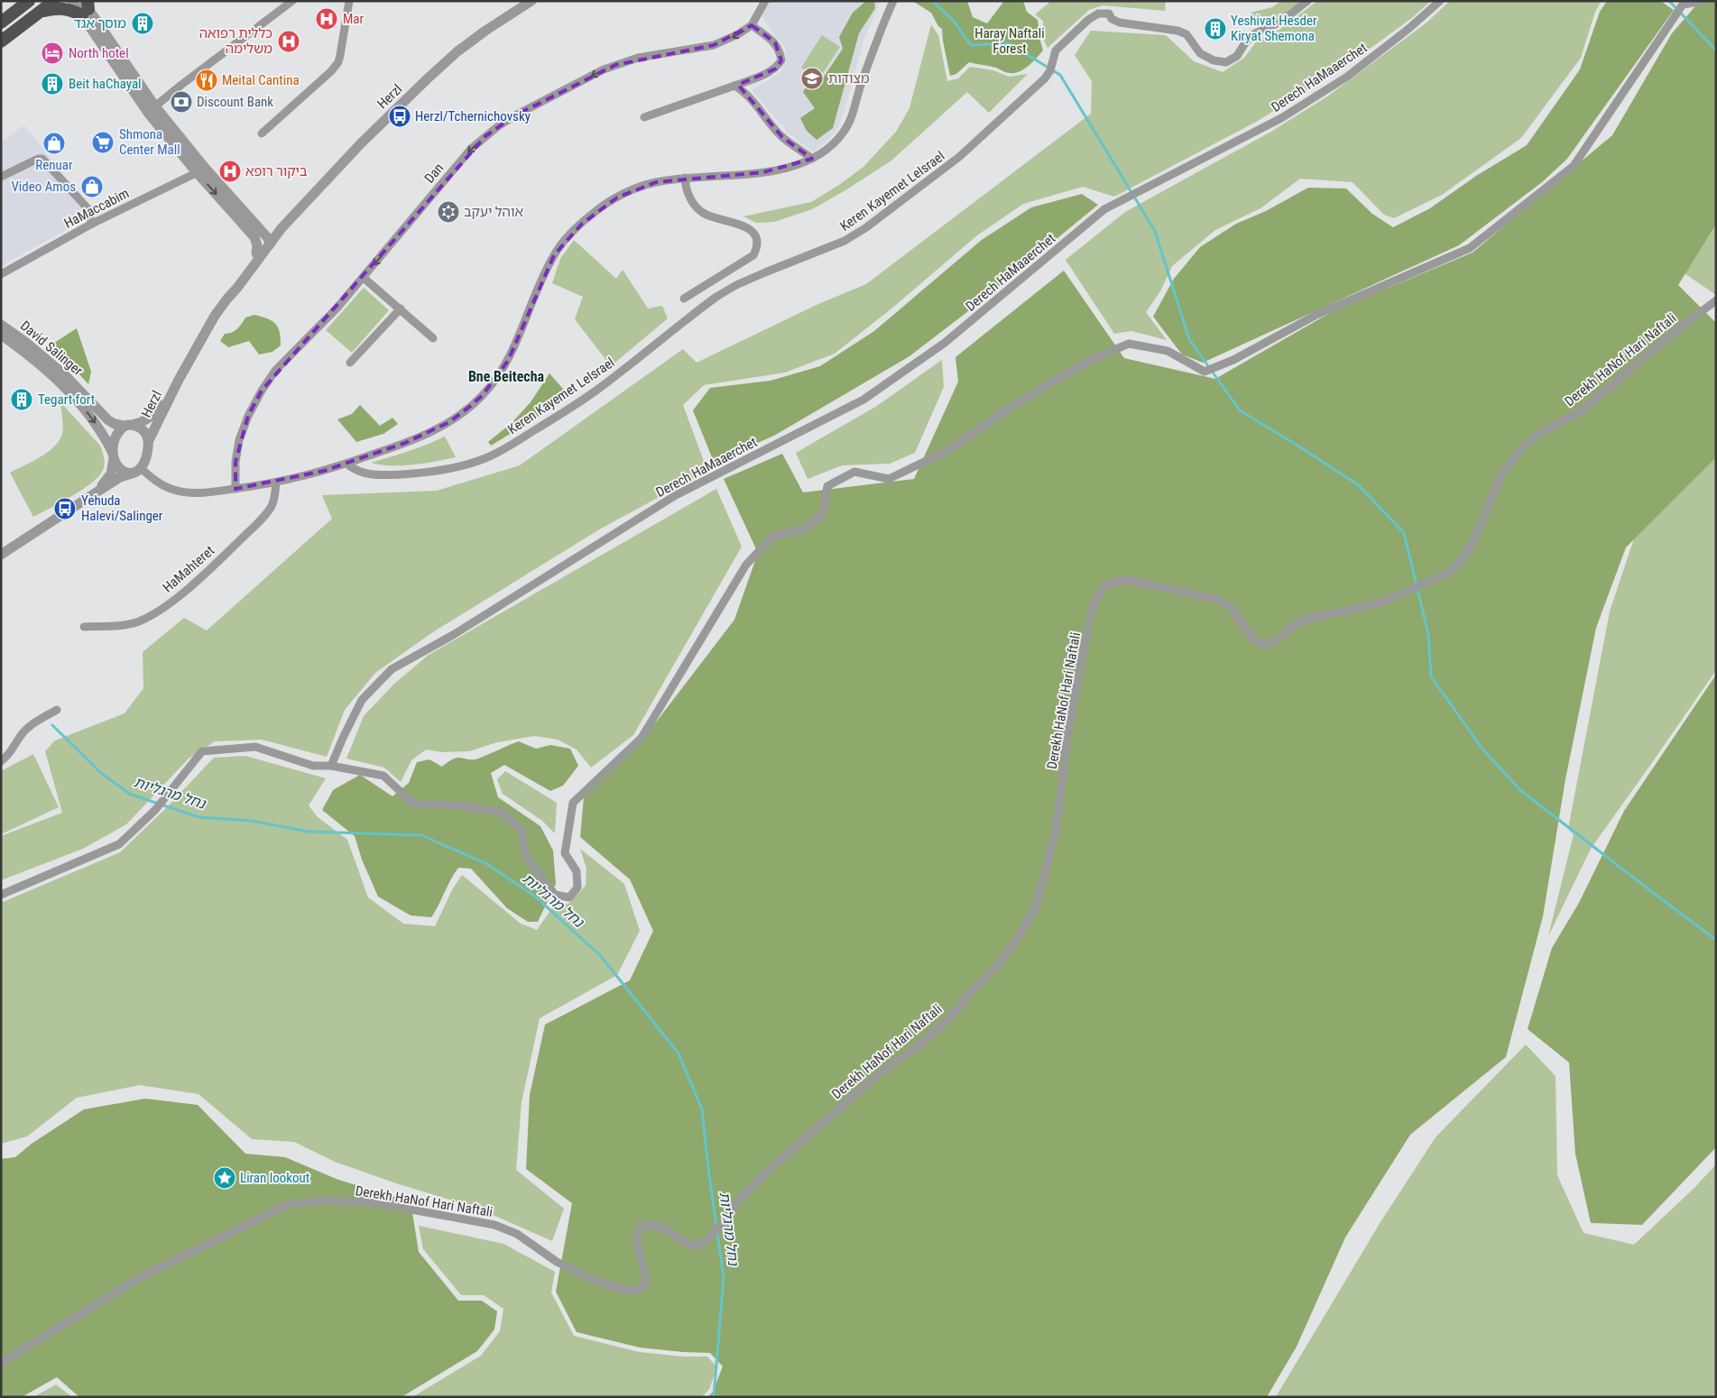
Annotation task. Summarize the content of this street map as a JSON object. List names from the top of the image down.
{
  "streets": {
    "street": [
      "Derech HaMaaerchet",
      "Herzl",
      "Dan",
      "Keren Kayemet LeIsrael",
      "HaMaccabim",
      "David Salinger",
      "Derekh HaNof Hari Naftali",
      "HaMahteret"
    ]
  },
  "crossings": [
    ["Herzl", "David Salinger"]
  ],
  "one_way": ["Dan"],
  "districts": ["Bne Beitecha"],
  "water": ["נחל מרגליות"],
  "parks": ["Haray Naftali Forest"],
  "places": {
    "hospital": ["Mar", "כללית רפואה משלימה", "ביקור רופא"],
    "building": [
      "מוסך אגד",
      "Yeshivat Hesder Kiryat Shemona",
      "Beit haChayal",
      "Tegart fort"
    ],
    "hotel": ["North hotel"],
    "school or university": ["מצודות"],
    "restaurant": ["Meital Cantina"],
    "bank": ["Discount Bank"],
    "bus stop": ["Herzl/Tchernichovsky", "Yehuda Halevi/Salinger"],
    "supermarket": ["Shmona Center Mall"],
    "shop": ["Renuar", "Video Amos"],
    "synagogue": ["אוהל יעקב"],
    "place": ["Liran lookout"]
  }
}
